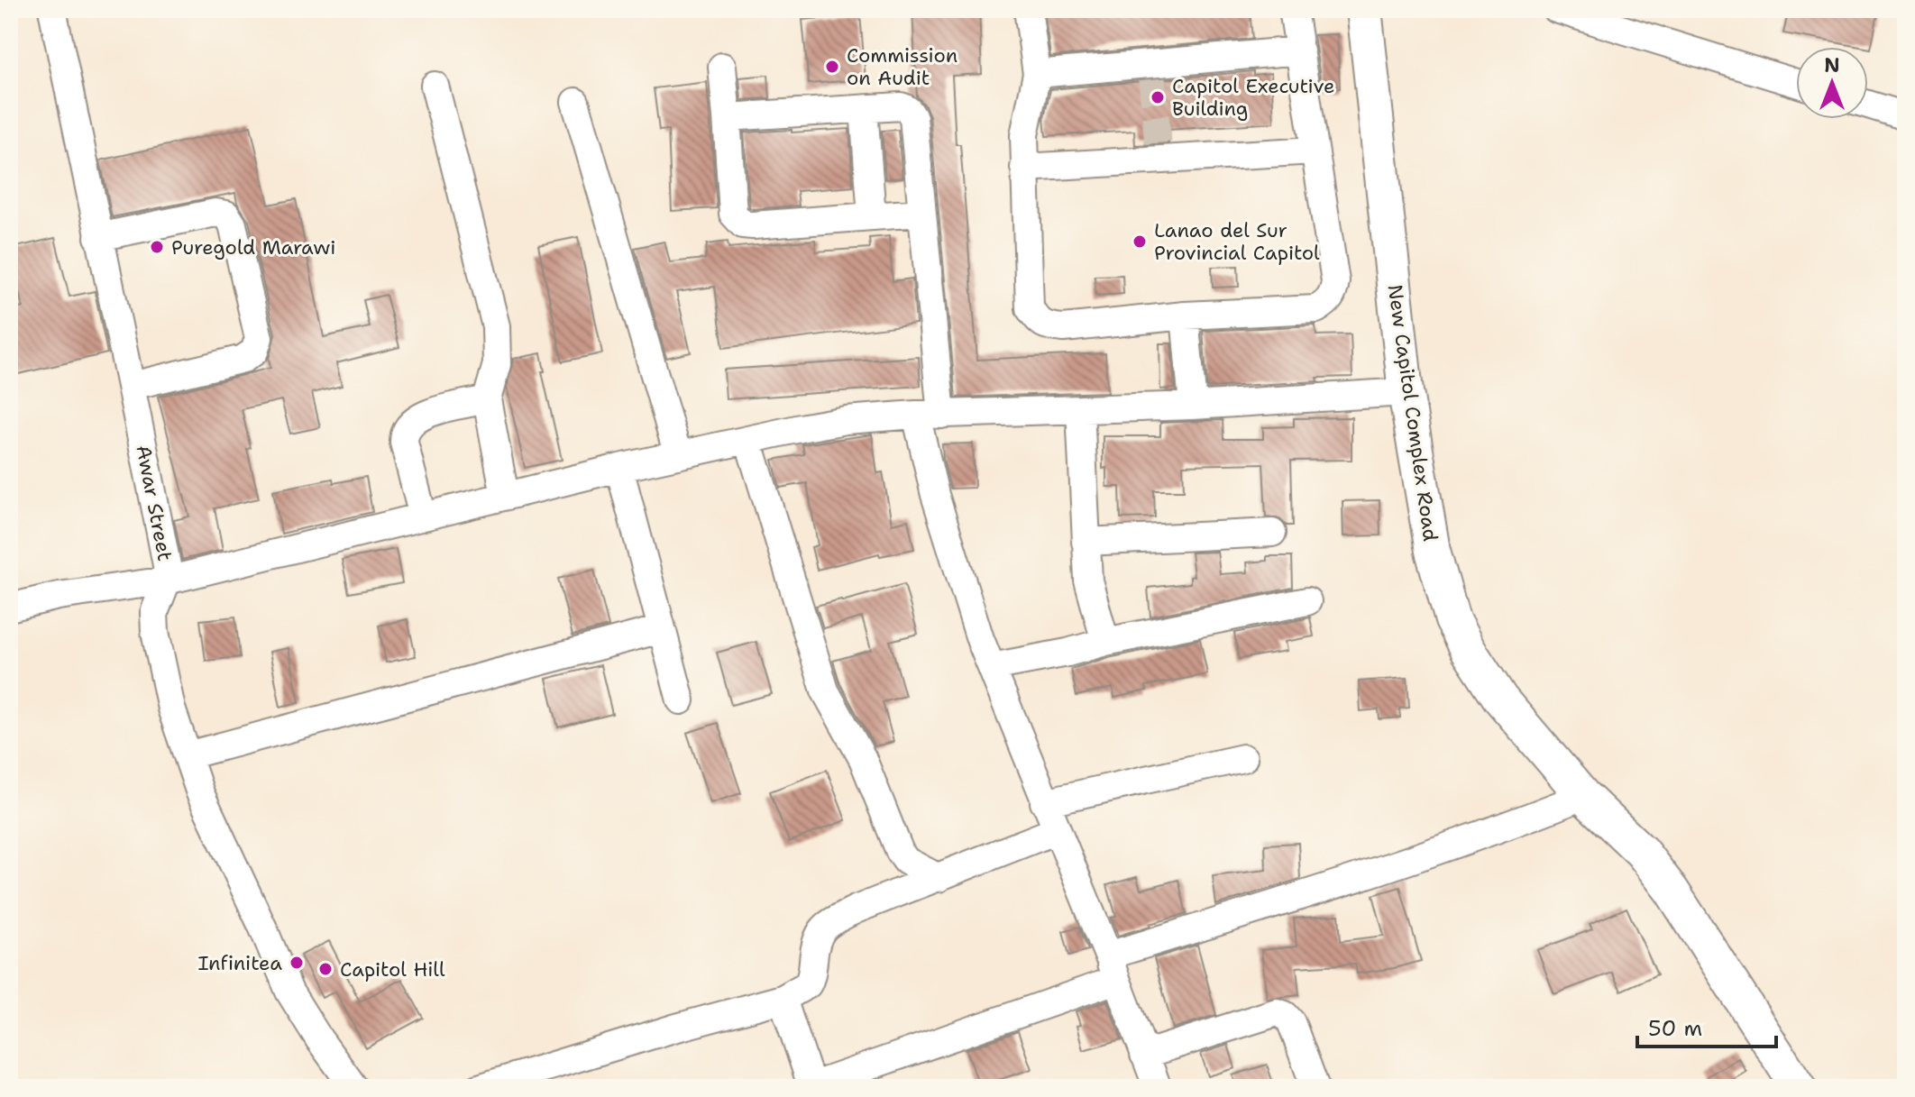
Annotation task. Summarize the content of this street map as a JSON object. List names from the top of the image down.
{
  "streets": {
    "main road": ["New Capitol Complex Road"],
    "street": ["Awar Street"]
  },
  "places": [
    "Commission on Audit",
    "Capitol Executive Building",
    "Lanao del Sur Provincial Capitol",
    "Puregold Marawi",
    "Infinitea",
    "Capitol Hill"
  ],
  "scale_bar": "50 m",
  "north": "top"
}
